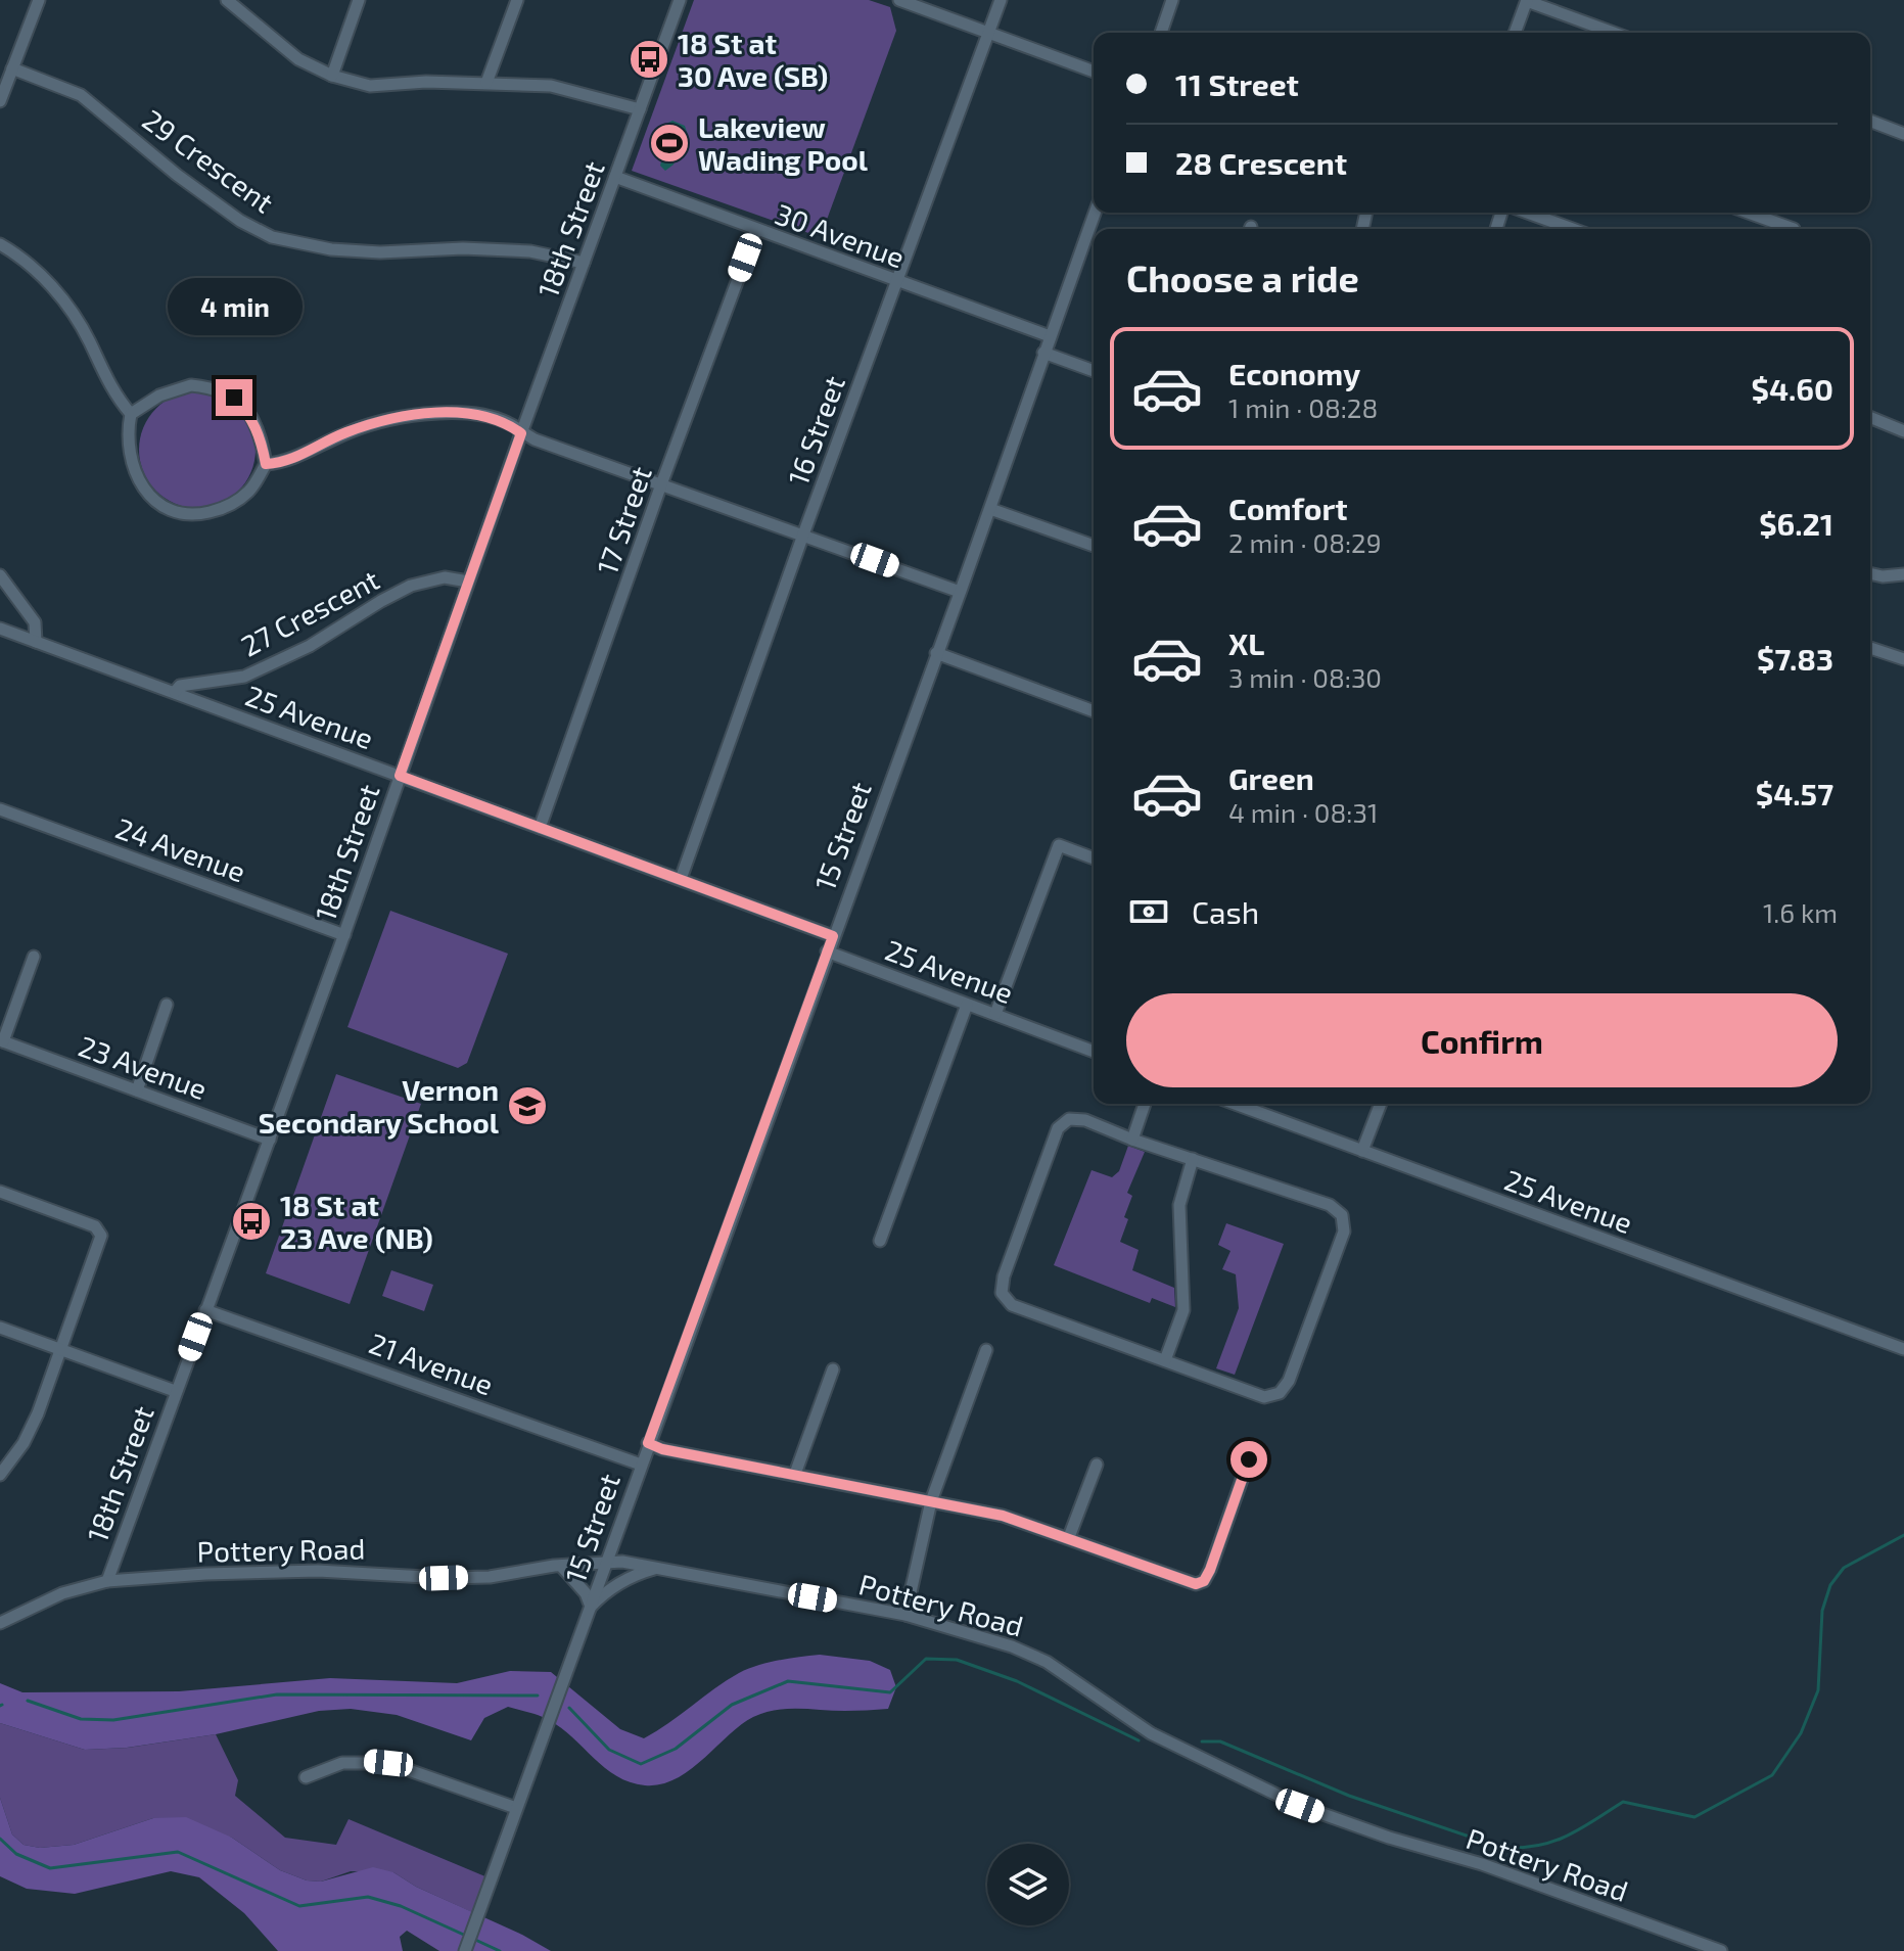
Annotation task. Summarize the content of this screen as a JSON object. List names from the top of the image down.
{
  "streets": {
    "street": [
      "29 Crescent",
      "18th Street",
      "30 Avenue",
      "16 Street",
      "17 Street",
      "27 Crescent",
      "25 Avenue",
      "15 Street",
      "24 Avenue",
      "23 Avenue",
      "21 Avenue",
      "Pottery Road"
    ]
  },
  "crossings": [
    ["29 Crescent", "18th Street"],
    ["18th Street", "30 Avenue"],
    ["18th Street", "27 Crescent"],
    ["18th Street", "25 Avenue"],
    ["18th Street", "24 Avenue"],
    ["18th Street", "23 Avenue"],
    ["18th Street", "21 Avenue"],
    ["18th Street", "Pottery Road"],
    ["30 Avenue", "16 Street"],
    ["30 Avenue", "17 Street"],
    ["30 Avenue", "15 Street"],
    ["16 Street", "25 Avenue"],
    ["17 Street", "25 Avenue"],
    ["27 Crescent", "25 Avenue"],
    ["25 Avenue", "15 Street"],
    ["15 Street", "21 Avenue"],
    ["15 Street", "Pottery Road"]
  ],
  "places": {
    "bus stop": ["18 St at 30 Ave (SB)", "18 St at 23 Ave (NB)"],
    "sports": ["Lakeview Wading Pool"],
    "school or university": ["Vernon Secondary School"]
  },
  "page": {
    "banner": ["11 Street", "28 Crescent"],
    "heading": "Choose a ride",
    "bubble": "4 min",
    "list": [
      {
        "name": "Economy",
        "note": "1 min · 08:28",
        "value": "$4.60"
      },
      {
        "name": "Comfort",
        "note": "2 min · 08:29",
        "value": "$6.21"
      },
      {
        "name": "XL",
        "note": "3 min · 08:30",
        "value": "$7.83"
      },
      {
        "name": "Green",
        "note": "4 min · 08:31",
        "value": "$4.57"
      }
    ],
    "pay": ["Cash", "1.6 km"],
    "buttons": "Confirm"
  }
}
